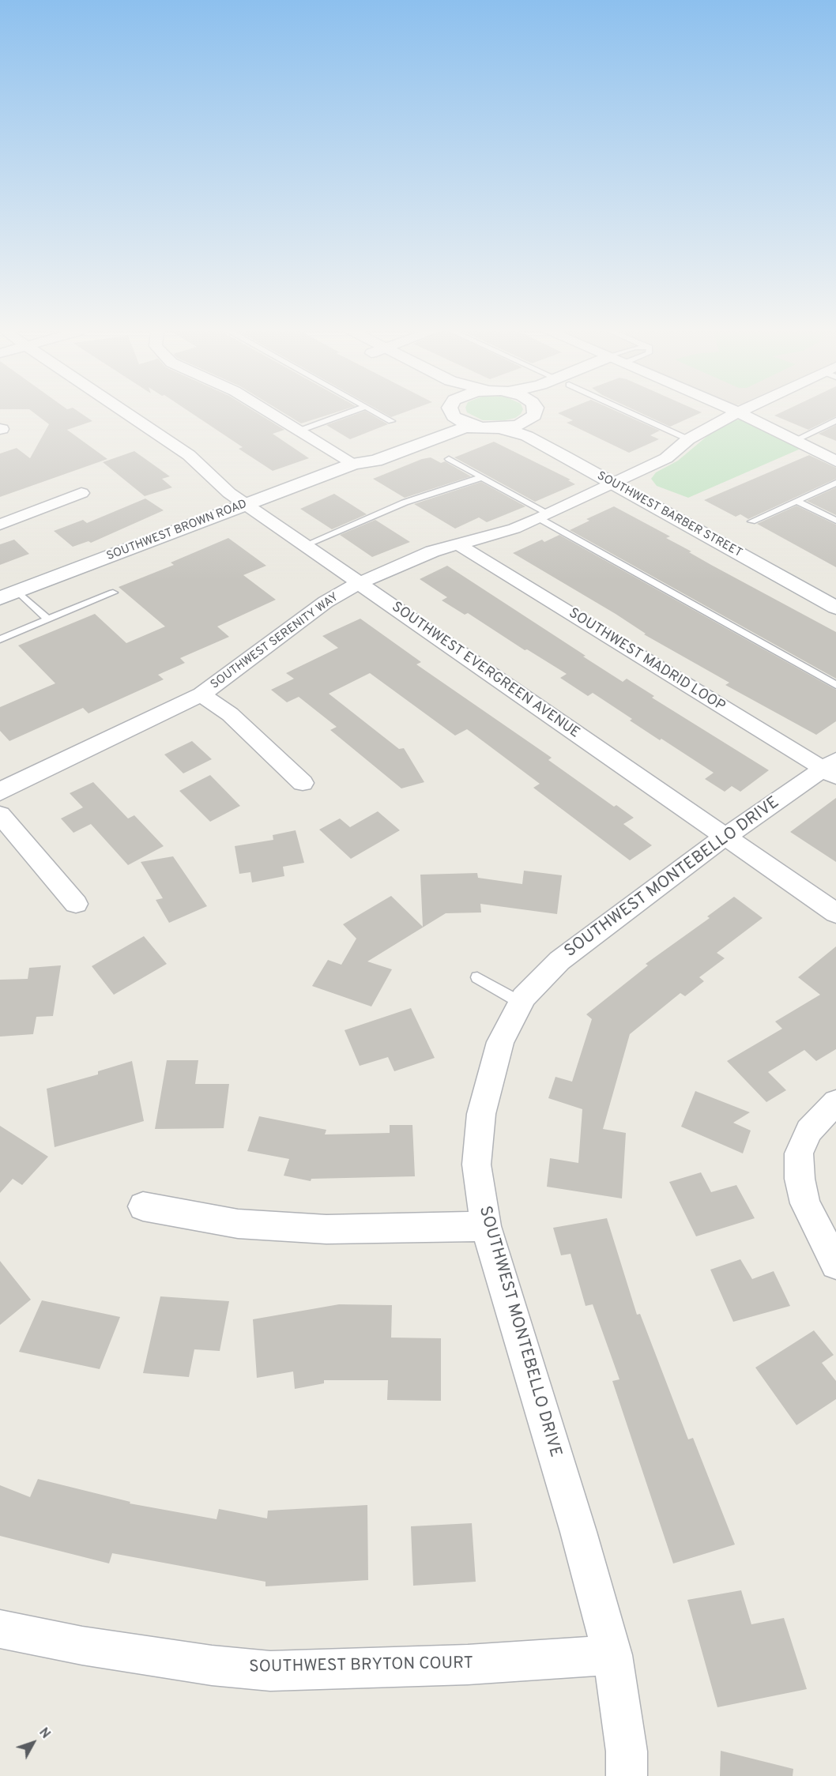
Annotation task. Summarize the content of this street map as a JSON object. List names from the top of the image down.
{
  "streets": {
    "street": [
      "SOUTHWEST BARBER STREET",
      "SOUTHWEST BROWN ROAD",
      "SOUTHWEST SERENITY WAY",
      "SOUTHWEST MADRID LOOP",
      "SOUTHWEST EVERGREEN AVENUE",
      "SOUTHWEST MONTEBELLO DRIVE",
      "SOUTHWEST BRYTON COURT"
    ]
  },
  "crossings": [
    ["SOUTHWEST BARBER STREET", "SOUTHWEST BROWN ROAD"],
    ["SOUTHWEST BARBER STREET", "SOUTHWEST SERENITY WAY"],
    ["SOUTHWEST BROWN ROAD", "SOUTHWEST EVERGREEN AVENUE"],
    ["SOUTHWEST SERENITY WAY", "SOUTHWEST MADRID LOOP"],
    ["SOUTHWEST SERENITY WAY", "SOUTHWEST EVERGREEN AVENUE"],
    ["SOUTHWEST MADRID LOOP", "SOUTHWEST MONTEBELLO DRIVE"],
    ["SOUTHWEST EVERGREEN AVENUE", "SOUTHWEST MONTEBELLO DRIVE"],
    ["SOUTHWEST MONTEBELLO DRIVE", "SOUTHWEST BRYTON COURT"]
  ],
  "north": "top right"
}
